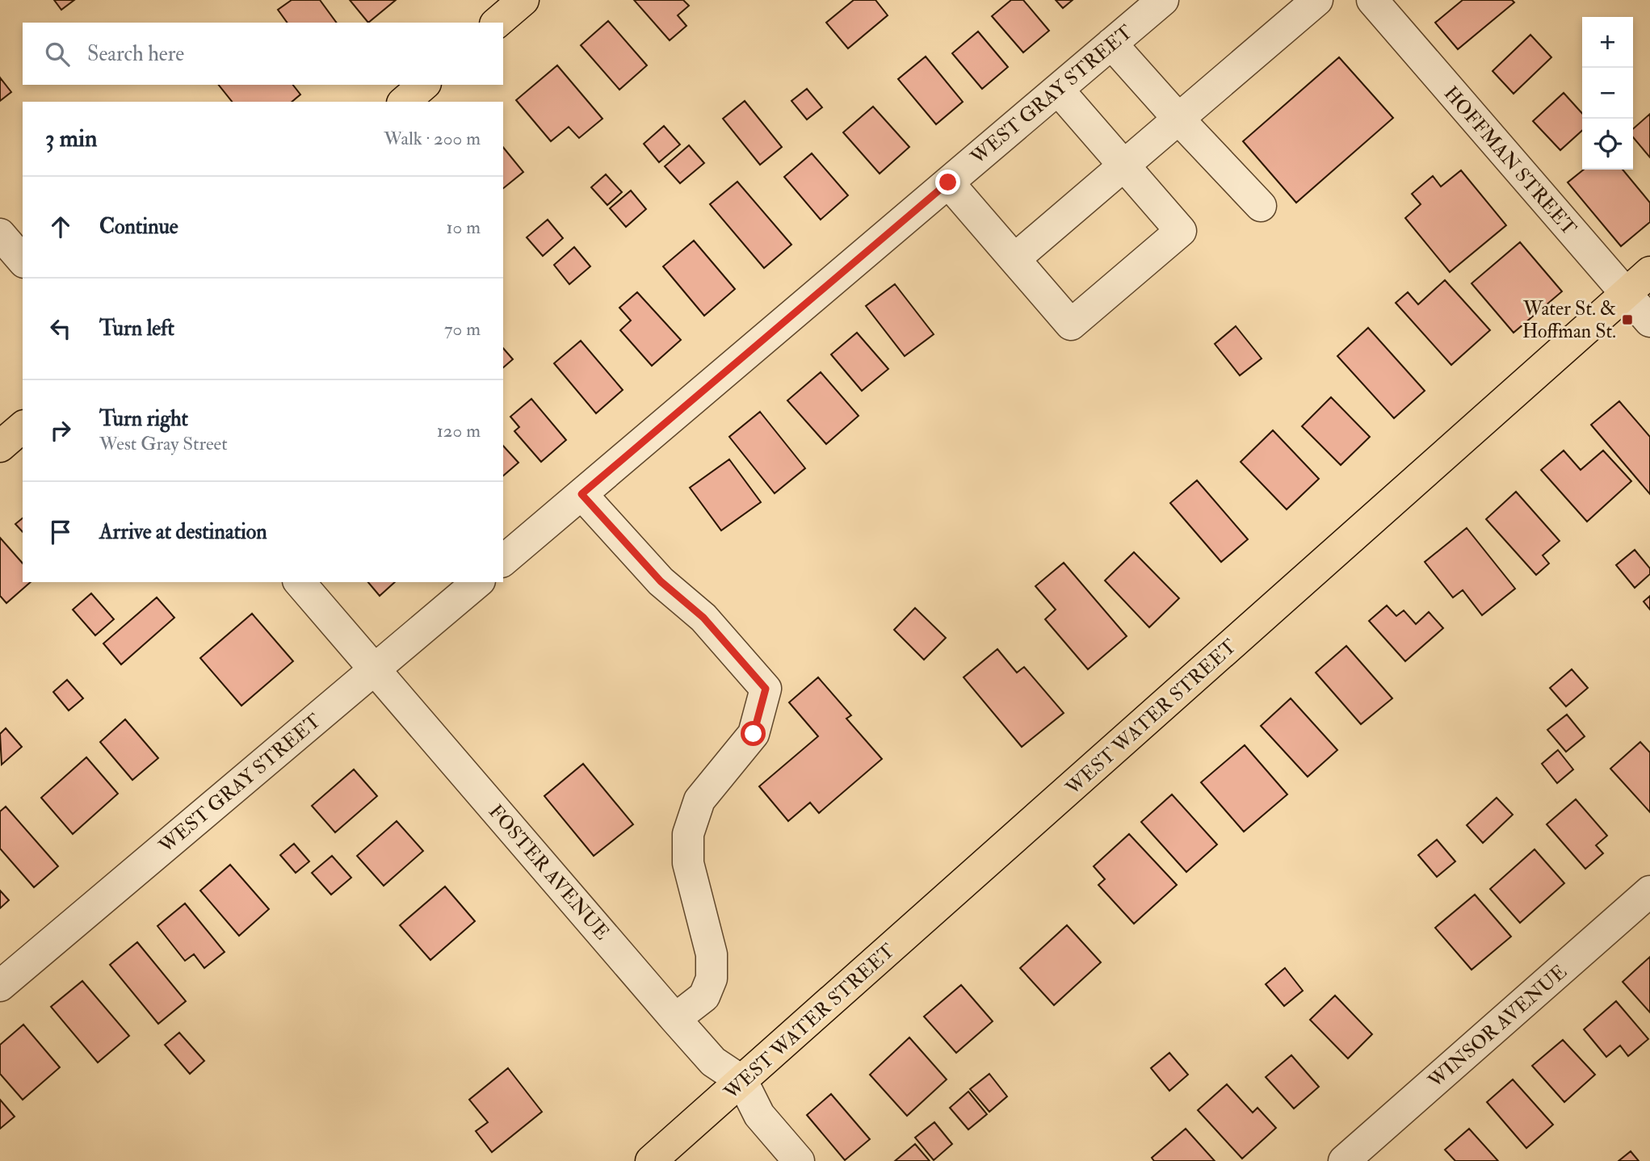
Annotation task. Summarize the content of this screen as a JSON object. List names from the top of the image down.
{
  "streets": {
    "main road": ["WEST WATER STREET"],
    "street": [
      "WEST GRAY STREET",
      "HOFFMAN STREET",
      "FOSTER AVENUE",
      "WINSOR AVENUE"
    ]
  },
  "crossings": [
    ["WEST GRAY STREET", "FOSTER AVENUE"],
    ["HOFFMAN STREET", "WEST WATER STREET"],
    ["WEST WATER STREET", "FOSTER AVENUE"]
  ],
  "places": {
    "transit": ["Water St. & Hoffman St."]
  },
  "page": {
    "map_buttons": ["+", "−"],
    "search": "Search here",
    "heading": ["3 min", "Walk · 200 m"],
    "list": [
      ["Continue", "10 m"],
      ["Turn left", "70 m"],
      ["Turn right", "West Gray Street", "120 m"],
      "Arrive at destination"
    ]
  }
}
